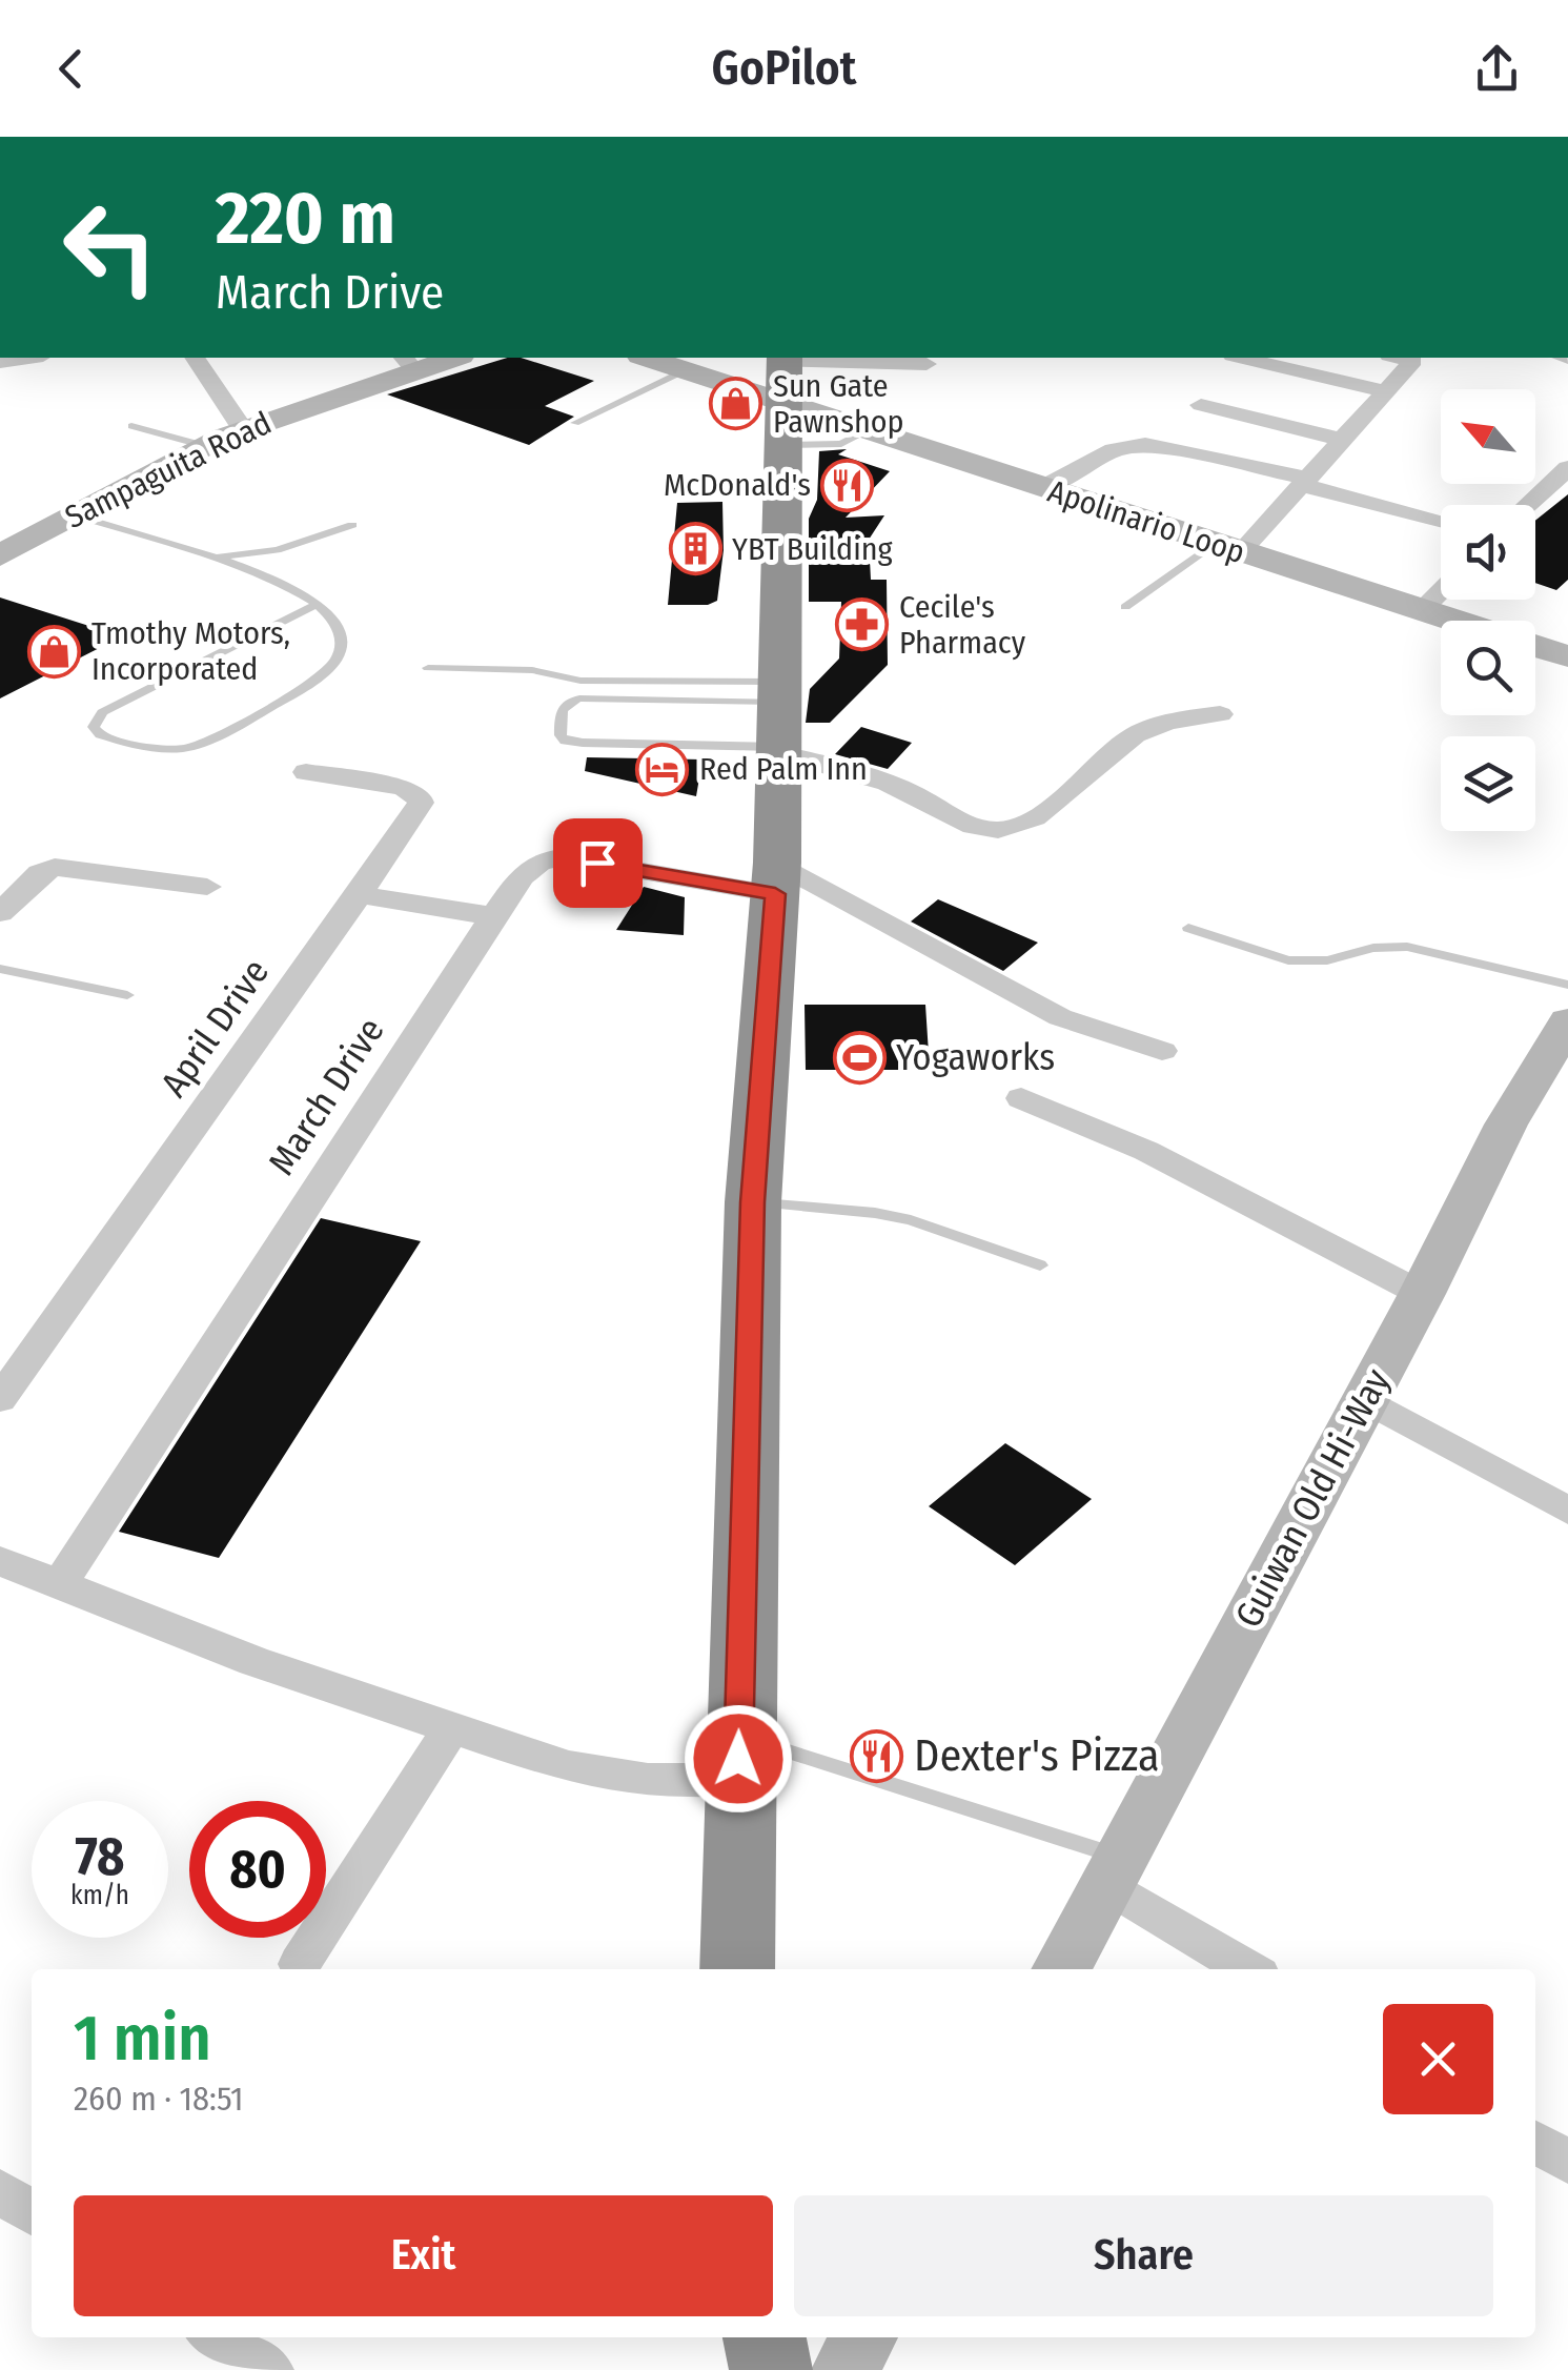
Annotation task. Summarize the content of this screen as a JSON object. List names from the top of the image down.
{
  "streets": {
    "street": [
      "Sampaguita Road",
      "Apolinario Loop",
      "April Drive",
      "March Drive",
      "Guiwan Old Hi-Way"
    ]
  },
  "places": {
    "shop": ["Sun Gate Pawnshop", "Tmothy Motors, Incorporated"],
    "restaurant": ["McDonald's", "Dexter's Pizza"],
    "building": ["YBT Building"],
    "pharmacy": ["Cecile's Pharmacy"],
    "hotel": ["Red Palm Inn"],
    "sports": ["Yogaworks"]
  },
  "north": "top left",
  "page": {
    "header": "GoPilot",
    "turn": ["220 m", "March Drive"],
    "speed": "78 km/h",
    "limit": "80",
    "heading": ["1 min", "260 m · 18:51"],
    "buttons": ["Exit", "Share"]
  }
}
